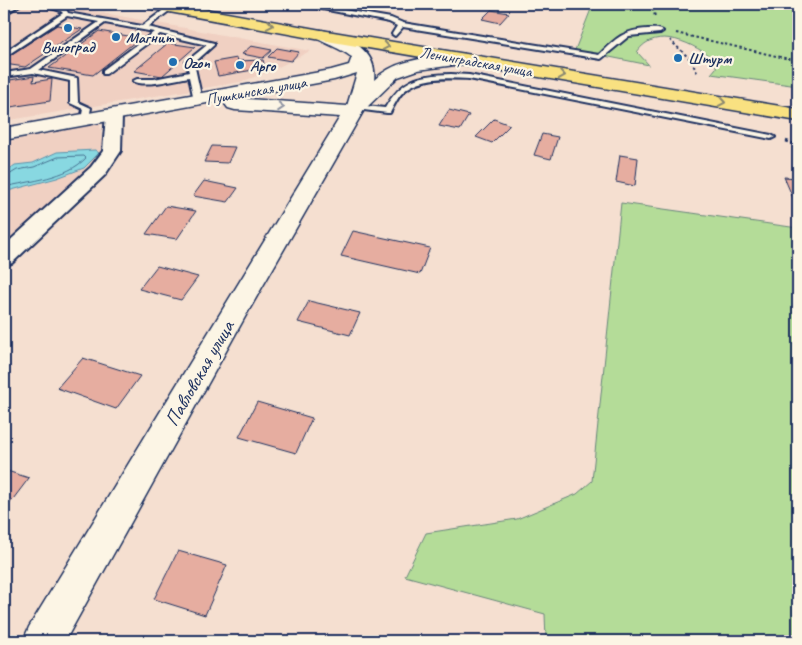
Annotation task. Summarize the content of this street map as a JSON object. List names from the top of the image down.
{
  "streets": {
    "highway": ["Ленинградская улица"],
    "main road": ["Пушкинская улица", "Павловская улица"]
  },
  "crossings": [
    ["Пушкинская улица", "Павловская улица"]
  ],
  "places": [
    "Виноград",
    "Магнит",
    "Штурм",
    "Ozon",
    "Арго"
  ]
}
